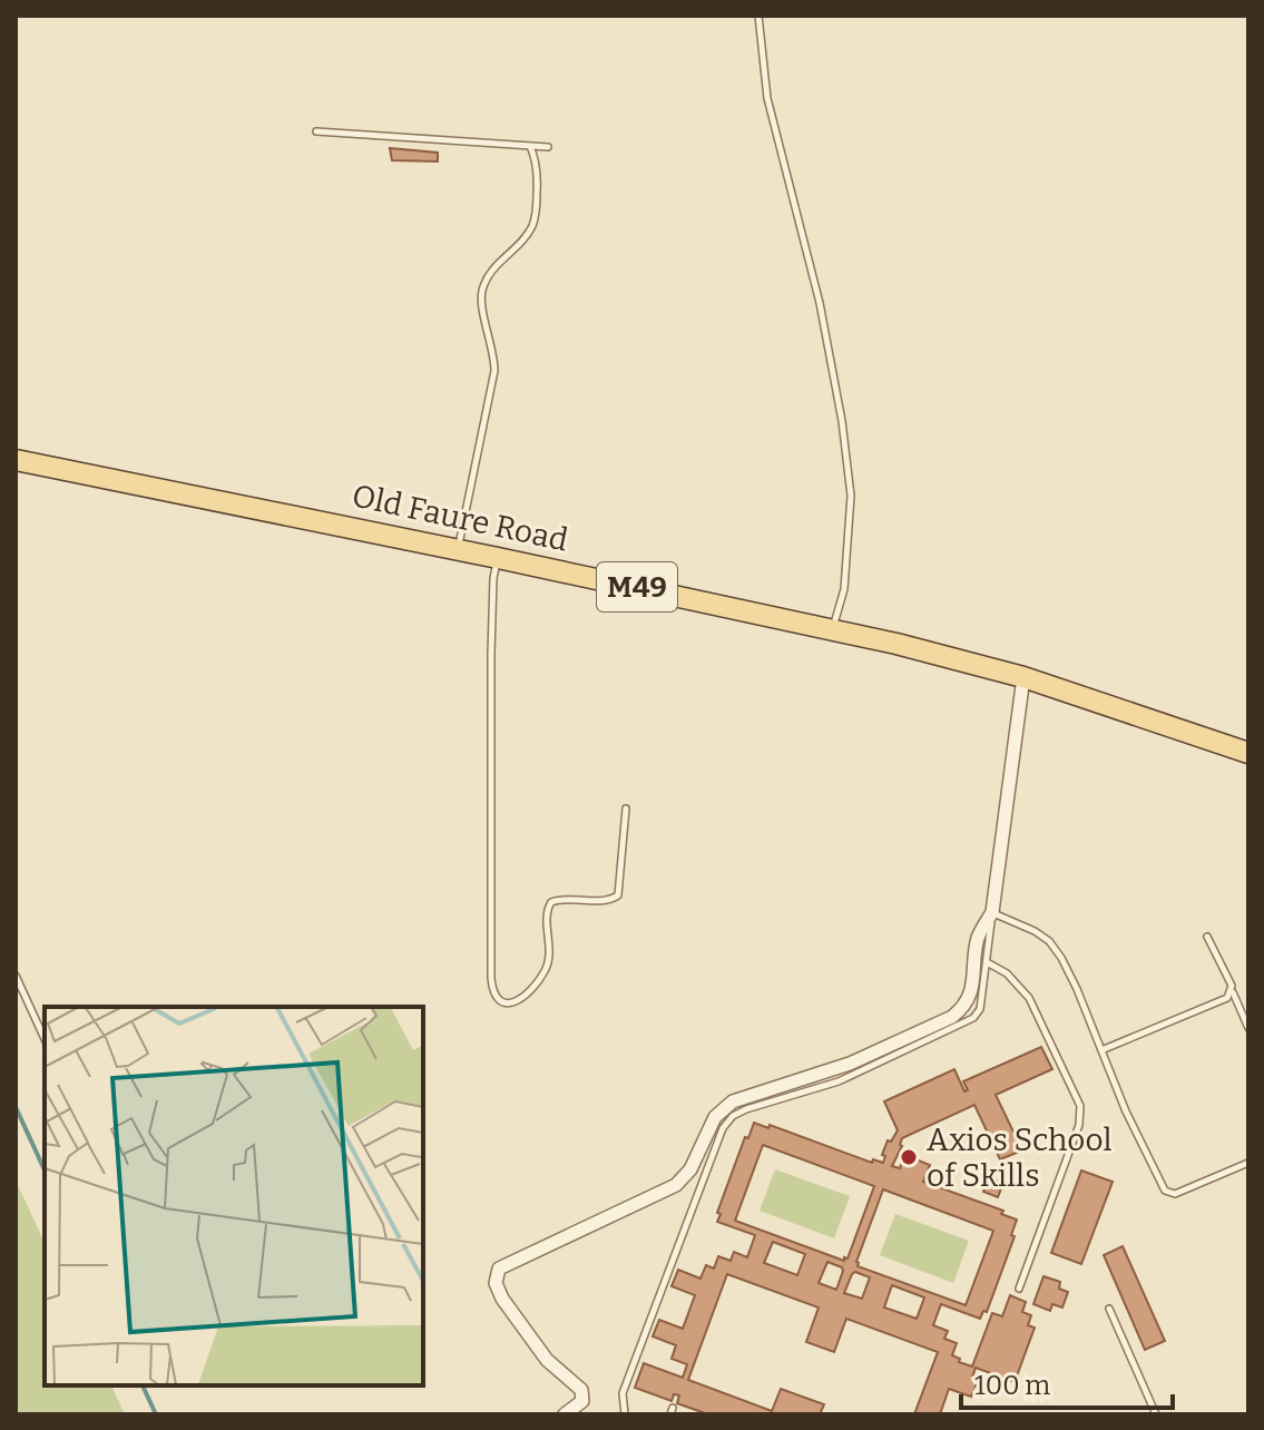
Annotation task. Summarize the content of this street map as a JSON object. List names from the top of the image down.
{
  "streets": {
    "main road": ["Old Faure Road", "M49"]
  },
  "places": ["Axios School of Skills"],
  "scale_bar": "100 m"
}
